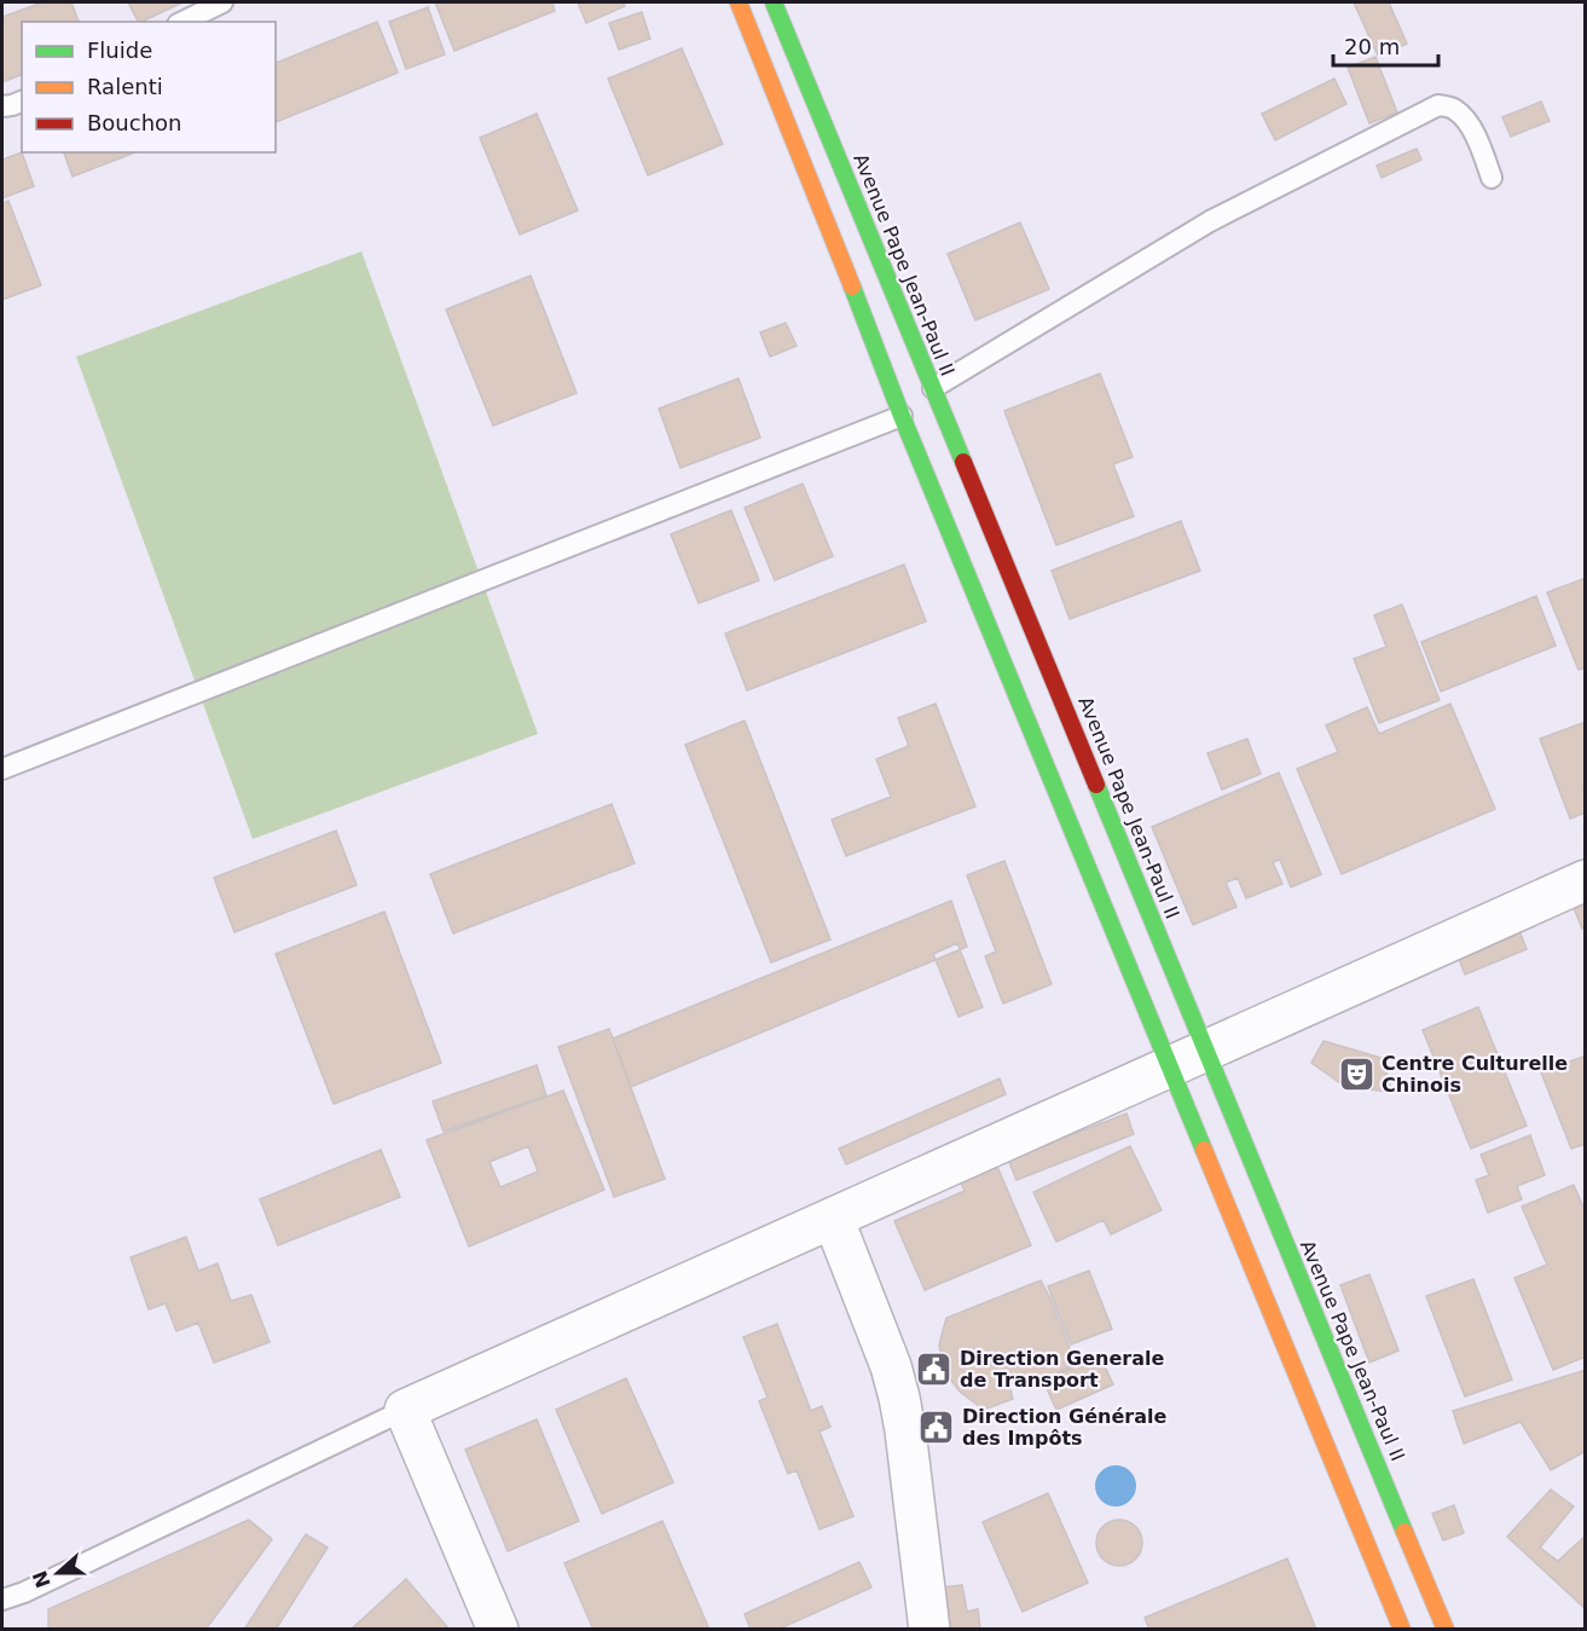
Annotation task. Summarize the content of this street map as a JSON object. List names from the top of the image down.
{
  "streets": {
    "main road": ["Avenue Pape Jean-Paul II"]
  },
  "places": {
    "theatre": ["Centre Culturelle Chinois"],
    "public building": ["Direction Generale de Transport", "Direction Générale des Impôts"]
  },
  "legend": ["Fluide", "Ralenti", "Bouchon"],
  "scale_bar": "20 m",
  "north": "left"
}
